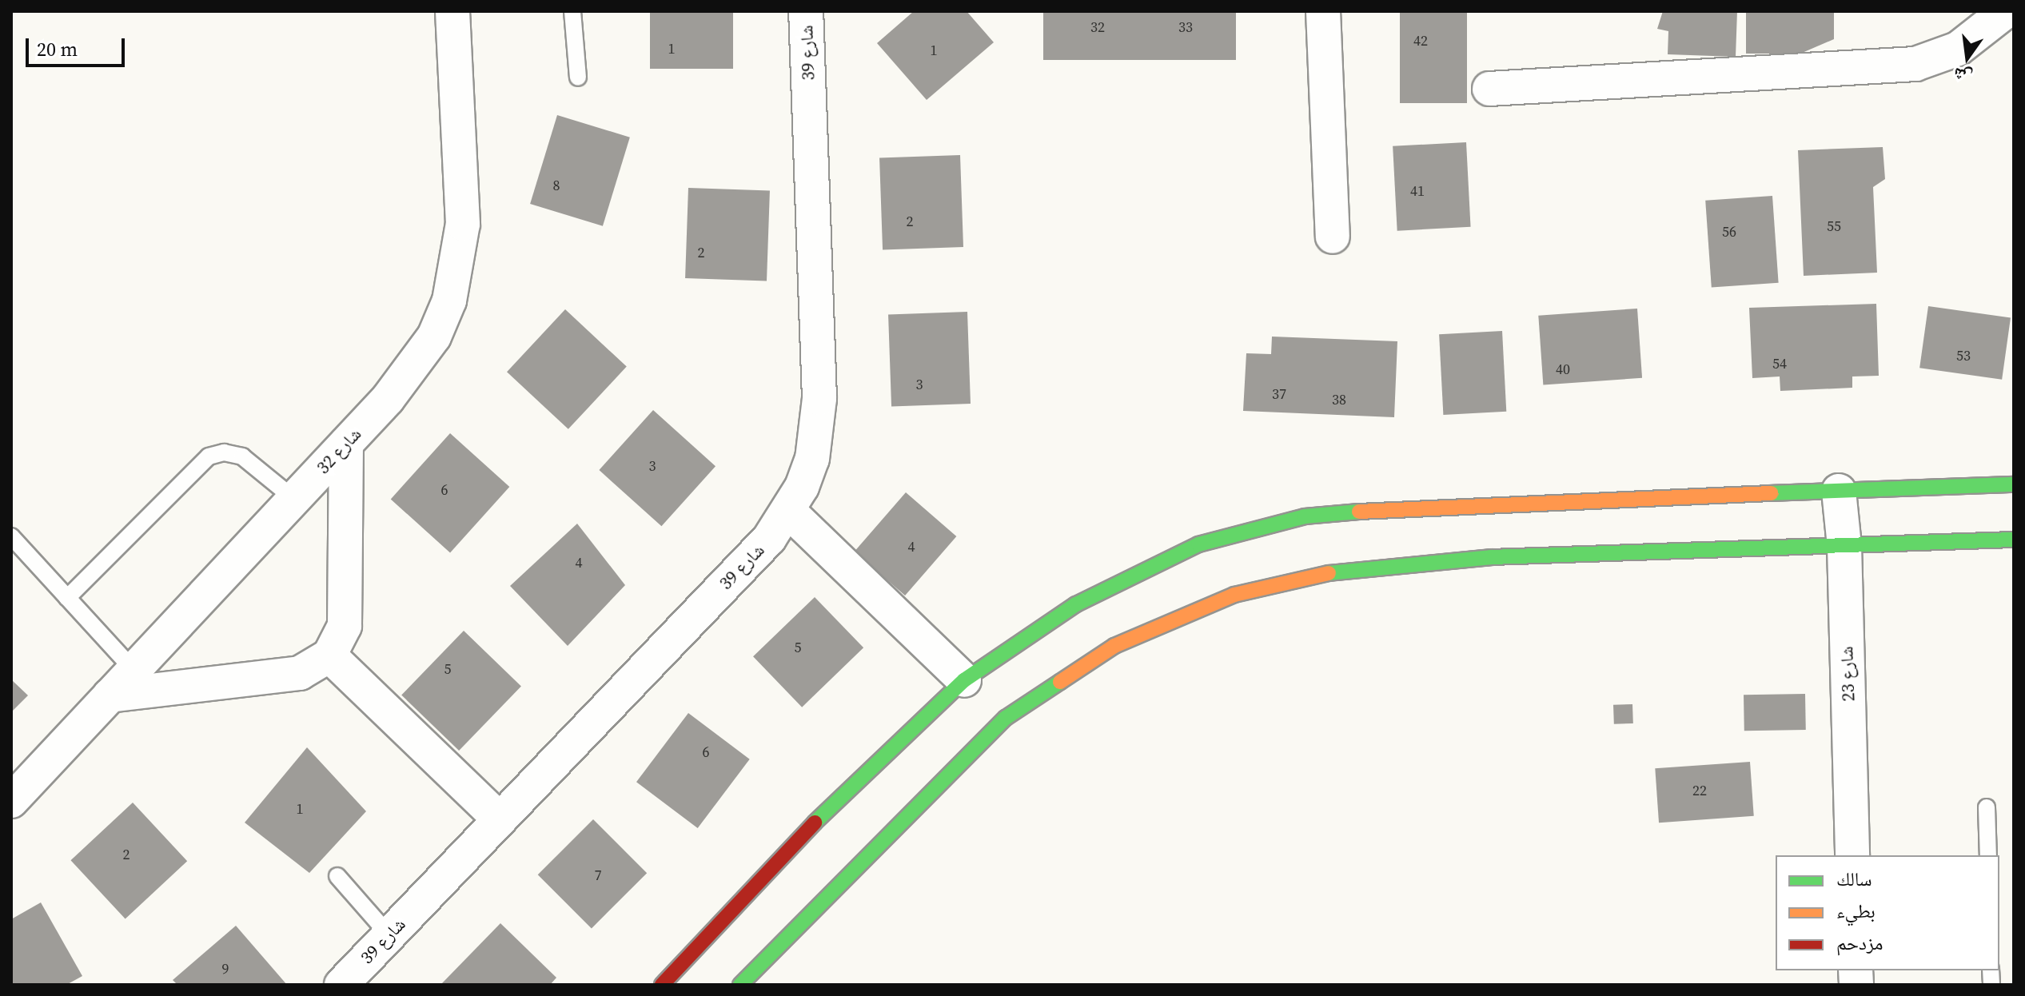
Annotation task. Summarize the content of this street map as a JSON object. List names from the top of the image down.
{
  "streets": {
    "street": ["شارع 39", "شارع 32", "شارع 23"]
  },
  "house_numbers": [
    "32",
    "33",
    "42",
    "1",
    "1",
    "8",
    "41",
    "2",
    "55",
    "56",
    "2",
    "53",
    "54",
    "40",
    "3",
    "37",
    "38",
    "3",
    "6",
    "4",
    "4",
    "5",
    "5",
    "6",
    "22",
    "1",
    "2",
    "7",
    "9"
  ],
  "legend": ["سالك", "بطيء", "مزدحم"],
  "scale_bar": "20 m",
  "north": "bottom"
}
